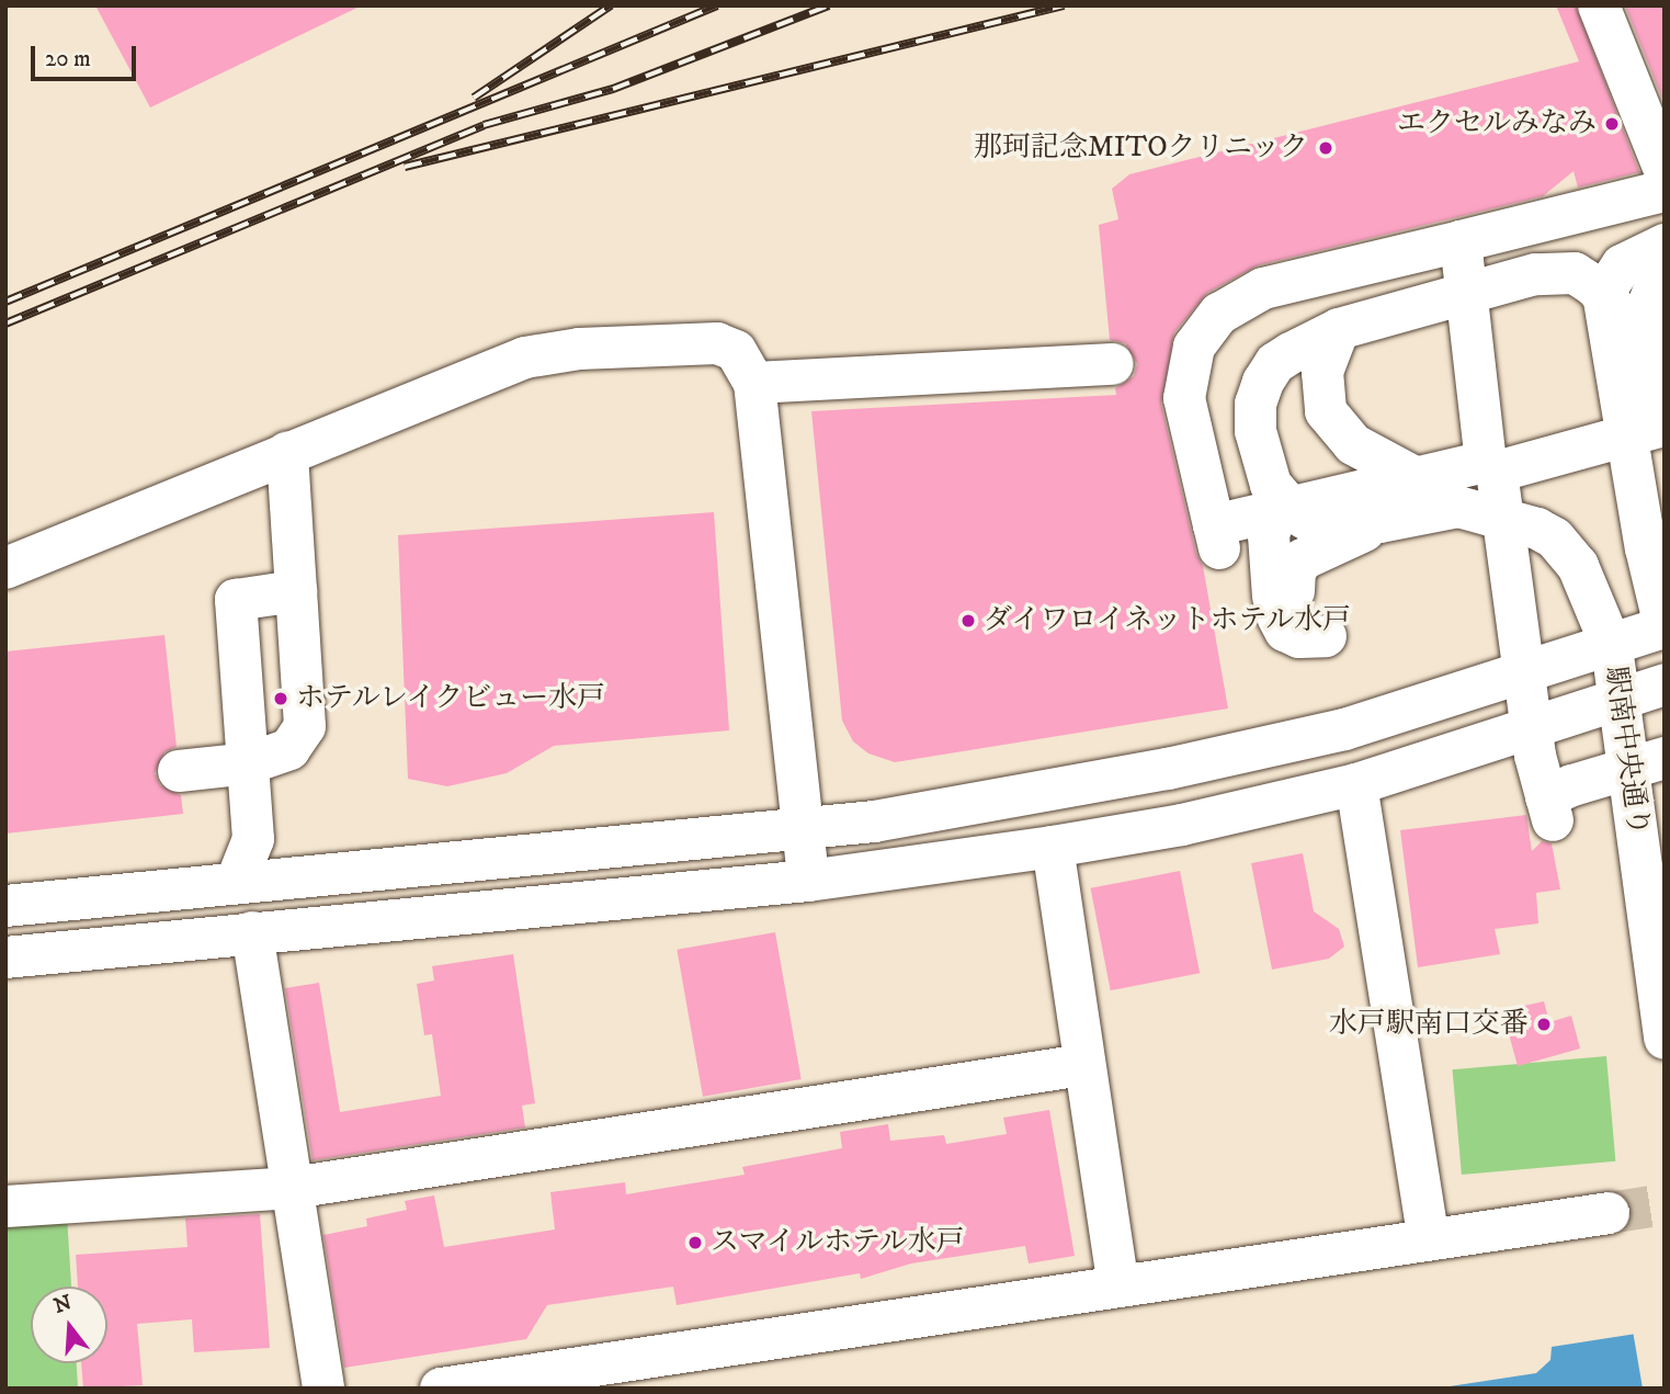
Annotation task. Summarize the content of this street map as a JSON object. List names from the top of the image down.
{
  "streets": {
    "street": ["駅南中央通り"]
  },
  "places": [
    "エクセルみなみ",
    "那珂記念MITOクリニック",
    "ダイワロイネットホテル水戸",
    "ホテルレイクビュー水戸",
    "水戸駅南口交番",
    "スマイルホテル水戸"
  ],
  "scale_bar": "20 m",
  "north": "top"
}
